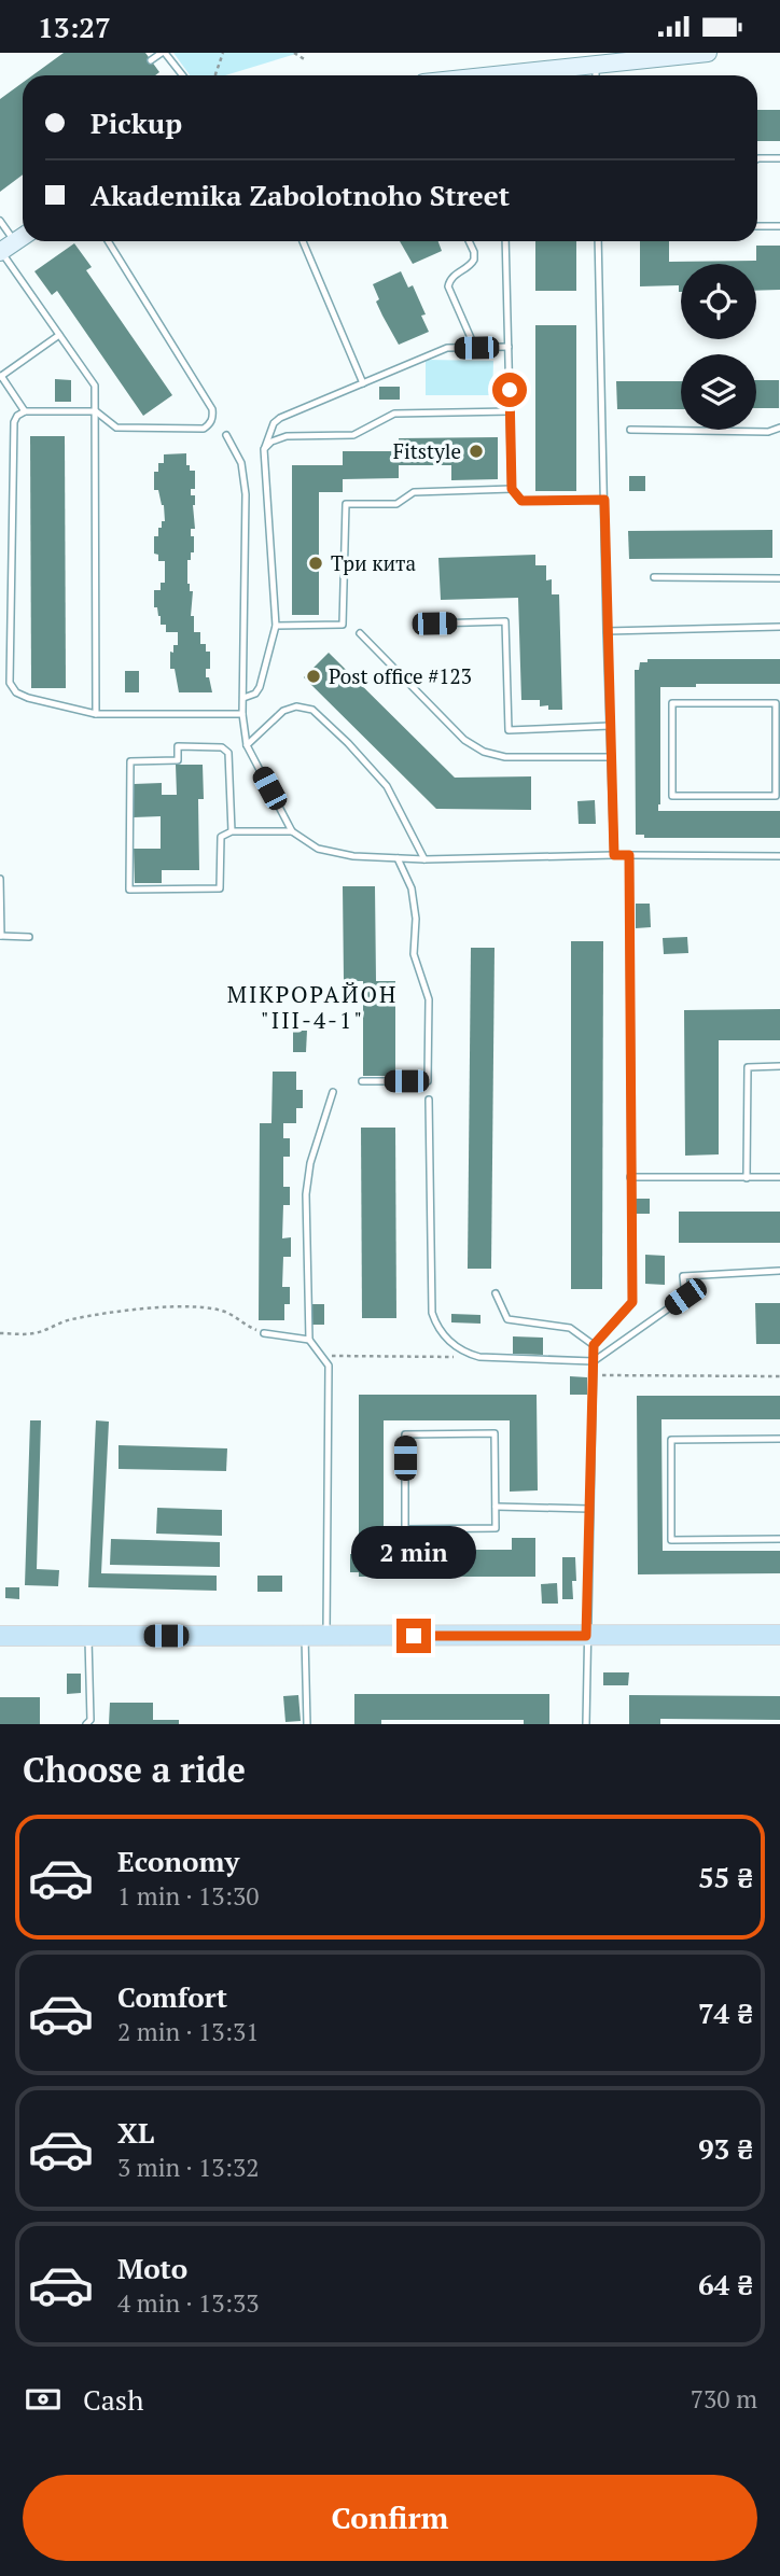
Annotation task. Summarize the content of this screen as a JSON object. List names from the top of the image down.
{
  "districts": ["МІКРОРАЙОН \"ІІІ-4-1\""],
  "places": ["Fitstyle", "Три кита", "Post office #123"],
  "page": {
    "status": "13:27",
    "banner": ["Pickup", "Akademika Zabolotnoho Street"],
    "bubble": "2 min",
    "heading": "Choose a ride",
    "list": [
      {
        "name": "Economy",
        "note": "1 min · 13:30",
        "value": "55 ₴"
      },
      {
        "name": "Comfort",
        "note": "2 min · 13:31",
        "value": "74 ₴"
      },
      {
        "name": "XL",
        "note": "3 min · 13:32",
        "value": "93 ₴"
      },
      {
        "name": "Moto",
        "note": "4 min · 13:33",
        "value": "64 ₴"
      }
    ],
    "pay": ["Cash", "730 m"],
    "buttons": "Confirm"
  }
}
